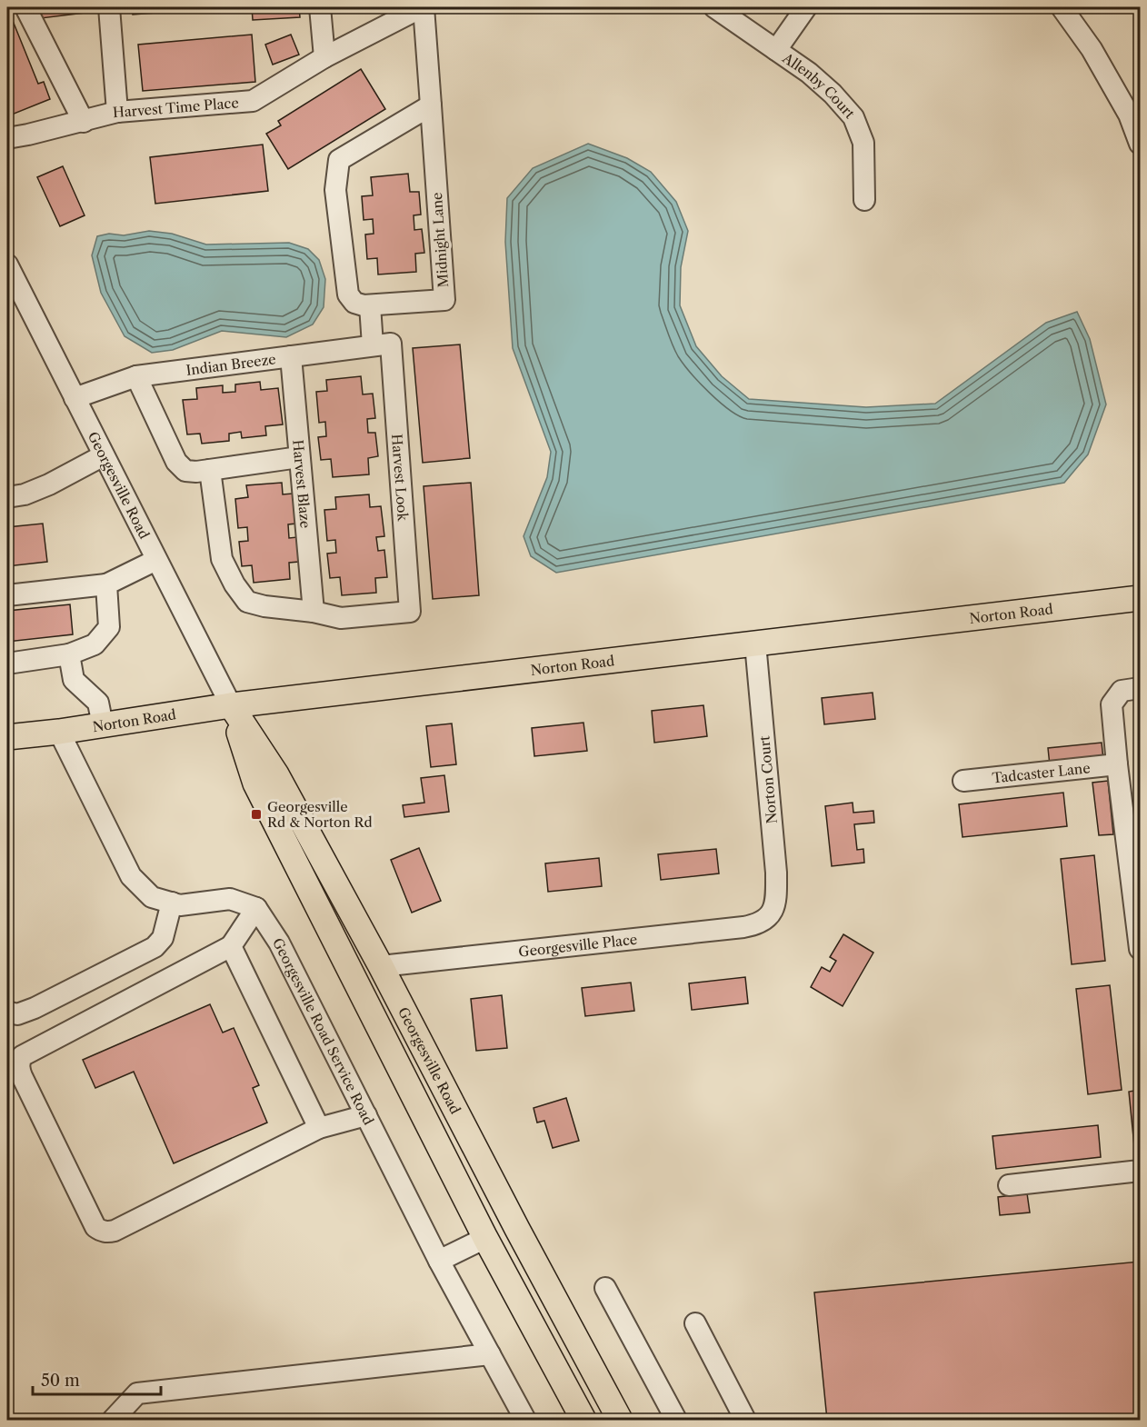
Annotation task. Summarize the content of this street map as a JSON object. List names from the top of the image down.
{
  "streets": {
    "main road": ["Georgesville Road", "Norton Road"],
    "street": [
      "Allenby Court",
      "Harvest Time Place",
      "Midnight Lane",
      "Indian Breeze",
      "Harvest Look",
      "Harvest Blaze",
      "Tadcaster Lane",
      "Norton Court",
      "Georgesville Place",
      "Georgesville Road Service Road"
    ]
  },
  "crossings": [
    ["Harvest Time Place", "Midnight Lane"],
    ["Indian Breeze", "Harvest Look"],
    ["Indian Breeze", "Harvest Blaze"],
    ["Indian Breeze", "Georgesville Road"],
    ["Harvest Look", "Harvest Blaze"],
    ["Georgesville Road", "Norton Road"],
    ["Georgesville Road", "Georgesville Place"],
    ["Norton Road", "Norton Court"],
    ["Norton Court", "Georgesville Place"]
  ],
  "places": {
    "transit": ["Georgesville Rd & Norton Rd"]
  },
  "scale_bar": "50 m"
}
